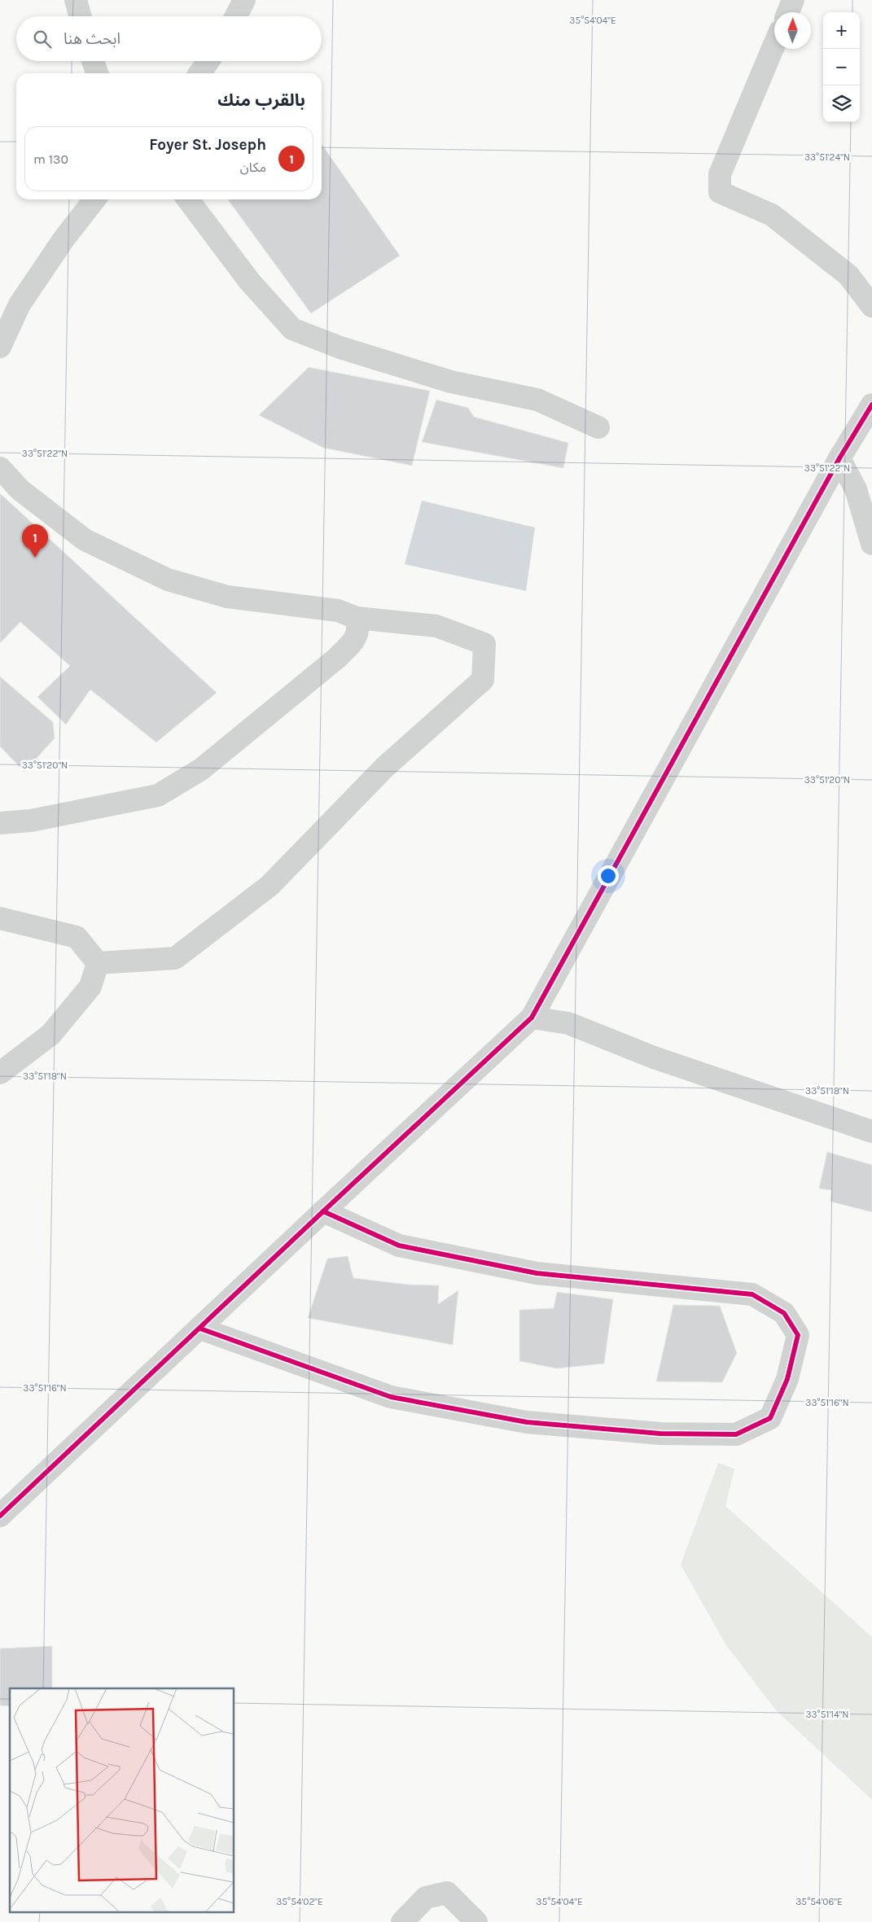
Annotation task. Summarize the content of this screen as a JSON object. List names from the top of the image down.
{
  "north": "top",
  "page": {
    "map_buttons": ["+", "−"],
    "search": "ابحث هنا",
    "heading": "بالقرب منك",
    "list": [
      {
        "mark": "1",
        "name": "Foyer St. Joseph",
        "note": "مكان",
        "value": "130 m"
      }
    ],
    "pins": "1"
  },
  "coordinates": [
    "35°54'04\"E",
    "33°51'24\"N",
    "33°51'22\"N",
    "33°51'20\"N",
    "33°51'18\"N",
    "33°51'16\"N",
    "33°51'14\"N",
    "35°54'02\"E",
    "35°54'06\"E"
  ]
}
